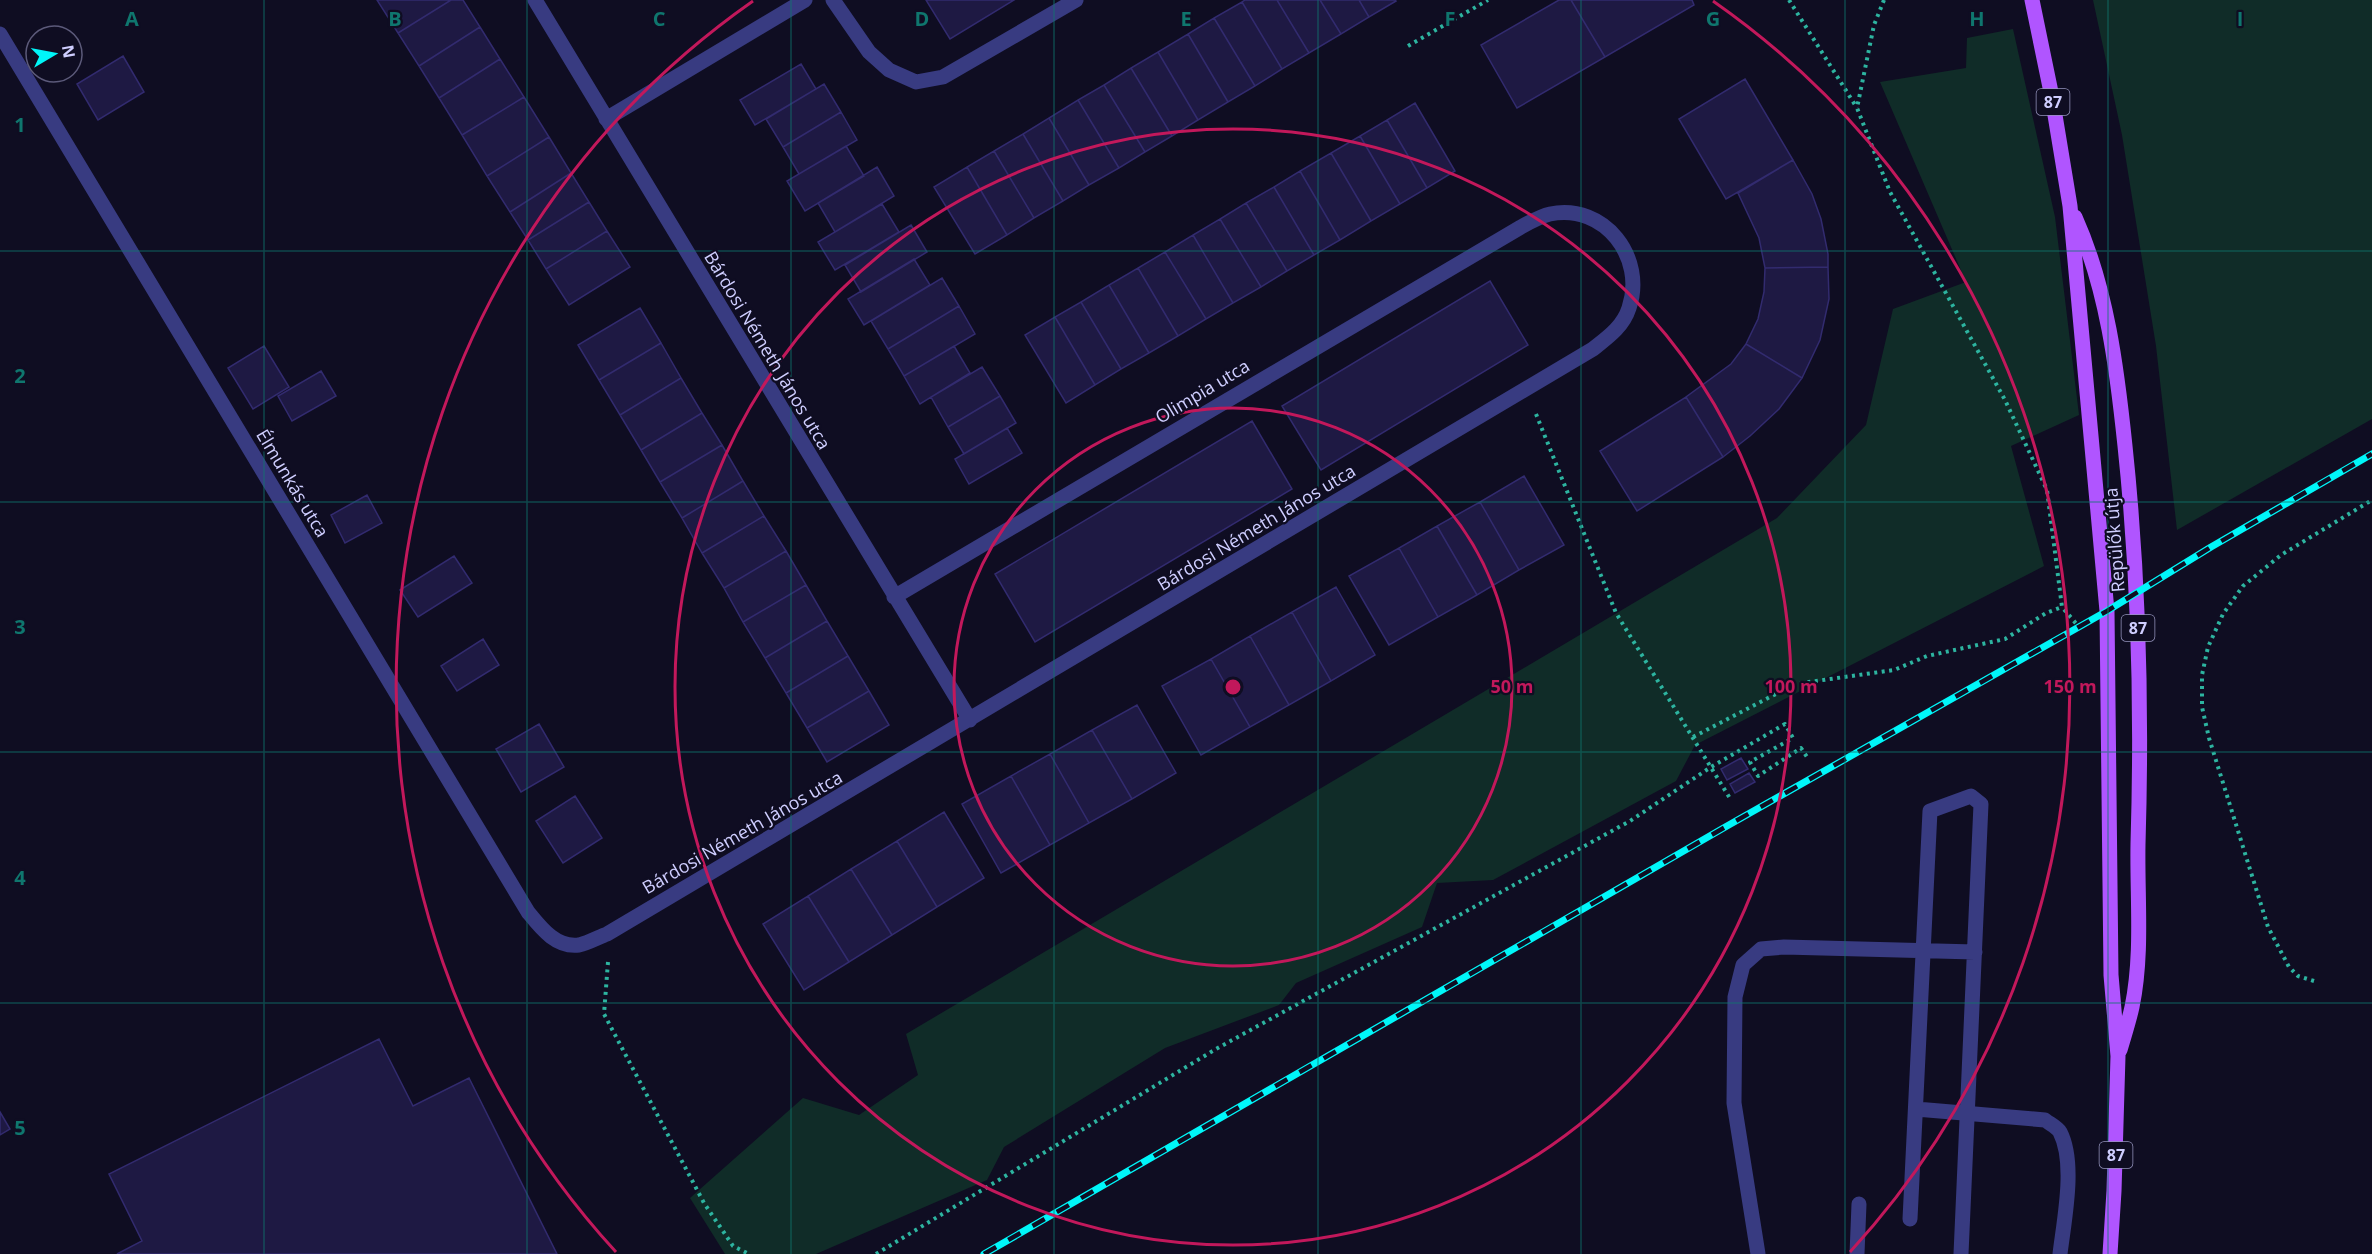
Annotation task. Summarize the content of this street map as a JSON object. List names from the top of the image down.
{
  "streets": {
    "main road": ["87", "Repülők útja"],
    "street": ["Bárdosi Németh János utca", "Olimpia utca", "Élmunkás utca"]
  },
  "crossings": [
    ["Bárdosi Németh János utca", "Olimpia utca"],
    ["Bárdosi Németh János utca", "Élmunkás utca"]
  ],
  "north": "right",
  "grid": {
    "columns": [
      "A",
      "B",
      "C",
      "D",
      "E",
      "F",
      "G",
      "H",
      "I"
    ],
    "rows": [
      "1",
      "2",
      "3",
      "4",
      "5"
    ]
  },
  "rings": ["50 m", "100 m", "150 m"]
}
